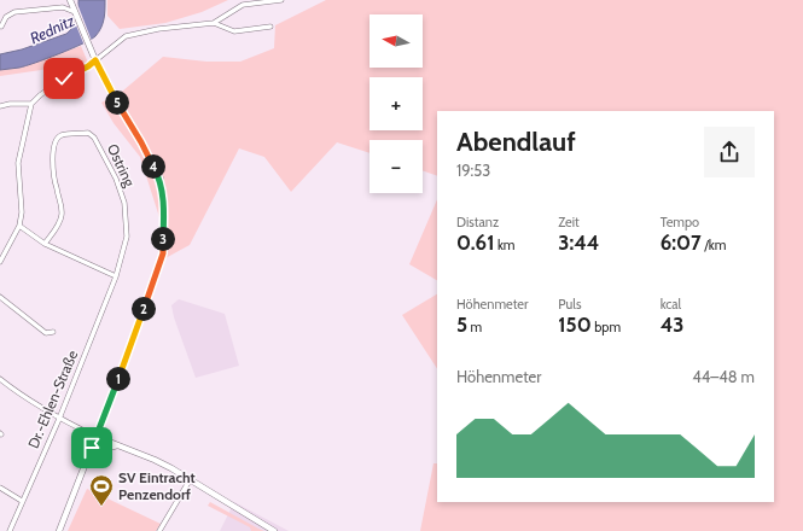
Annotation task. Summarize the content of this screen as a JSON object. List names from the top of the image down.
{
  "streets": {
    "street": ["Ostring", "Dr.-Ehlen-Straße"]
  },
  "crossings": [
    ["Ostring", "Dr.-Ehlen-Straße"]
  ],
  "water": ["Rednitz"],
  "places": {
    "sports": ["SV Eintracht Penzendorf"]
  },
  "north": "left",
  "page": {
    "map_buttons": ["+", "−"],
    "pins": [
      "5",
      "4",
      "3",
      "2",
      "1"
    ],
    "heading": ["Abendlauf", "19:53"],
    "stats": [
      ["Distanz", "0.61 km"],
      ["Zeit", "3:44"],
      ["Tempo", "6:07 /km"],
      ["Höhenmeter", "5 m"],
      ["Puls", "150 bpm"],
      ["kcal", "43"]
    ],
    "chart": ["Höhenmeter", "44–48 m"]
  }
}
